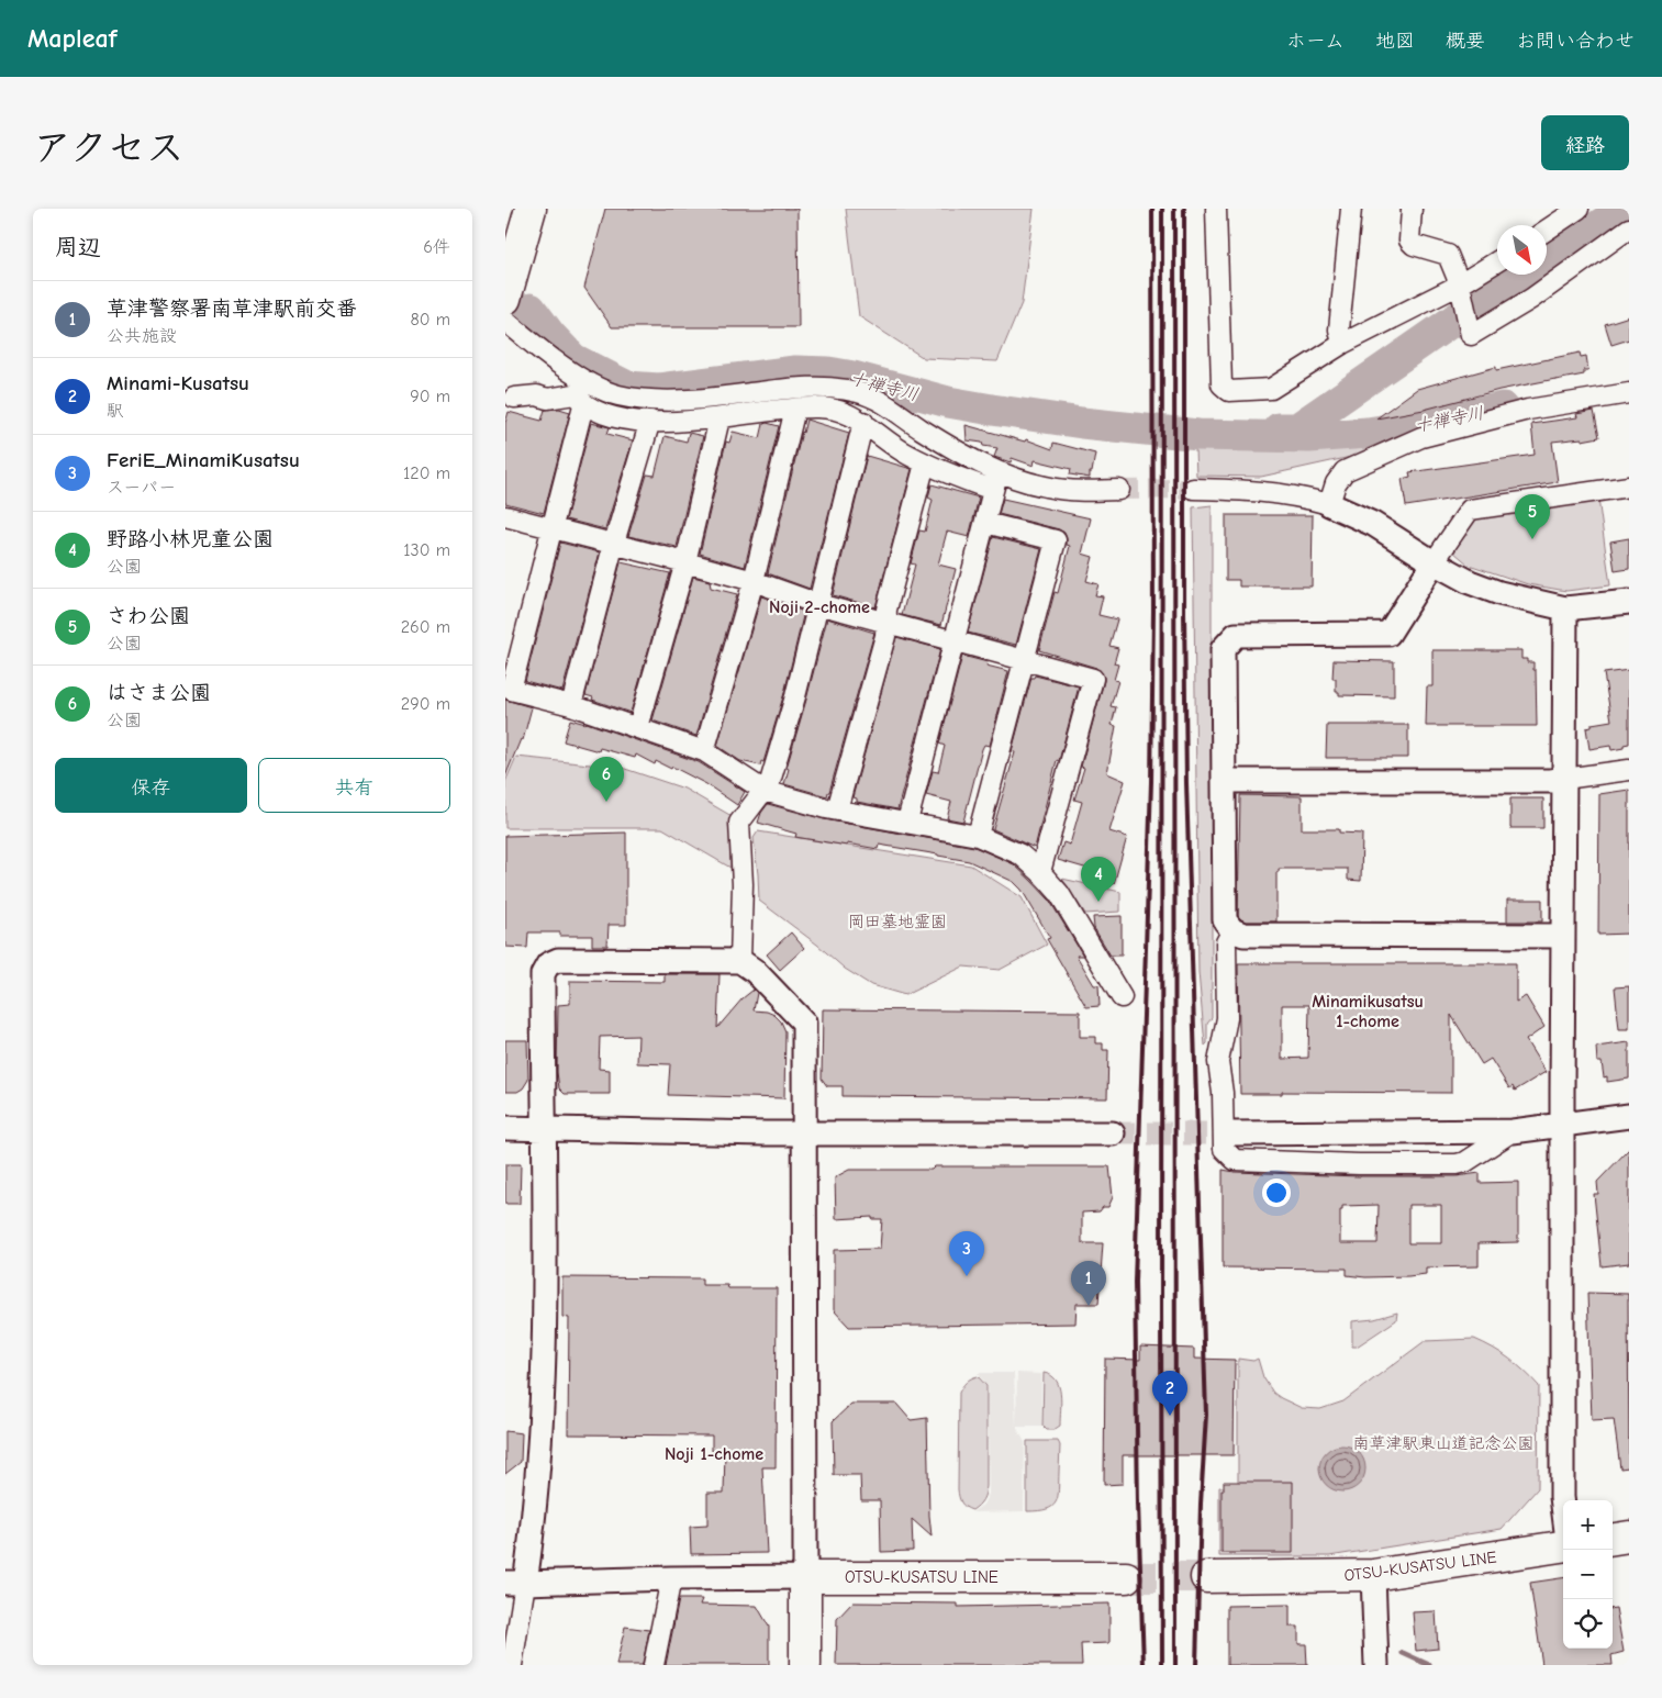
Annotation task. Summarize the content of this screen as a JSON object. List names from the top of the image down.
{
  "streets": {
    "main road": ["OTSU-KUSATSU LINE"]
  },
  "districts": ["Noji 2-chome", "Minamikusatsu 1-chome", "Noji 1-chome"],
  "water": ["十禅寺川"],
  "parks": ["岡田墓地霊園", "南草津駅東山道記念公園"],
  "north": "bottom right",
  "page": {
    "header": "Mapleaf",
    "nav": [
      "ホーム",
      "地図",
      "概要",
      "お問い合わせ"
    ],
    "title": "アクセス",
    "buttons": [
      "経路",
      ["保存", "共有"]
    ],
    "heading": ["周辺", "6件"],
    "list": [
      {
        "mark": "1",
        "name": "草津警察署南草津駅前交番",
        "note": "公共施設",
        "value": "80 m"
      },
      {
        "mark": "2",
        "name": "Minami-Kusatsu",
        "note": "駅",
        "value": "90 m"
      },
      {
        "mark": "3",
        "name": "FeriE_MinamiKusatsu",
        "note": "スーパー",
        "value": "120 m"
      },
      {
        "mark": "4",
        "name": "野路小林児童公園",
        "note": "公園",
        "value": "130 m"
      },
      {
        "mark": "5",
        "name": "さわ公園",
        "note": "公園",
        "value": "260 m"
      },
      {
        "mark": "6",
        "name": "はさま公園",
        "note": "公園",
        "value": "290 m"
      }
    ],
    "pins": [
      "5",
      "6",
      "4",
      "3",
      "1",
      "2"
    ],
    "map_buttons": ["+", "−"]
  }
}
